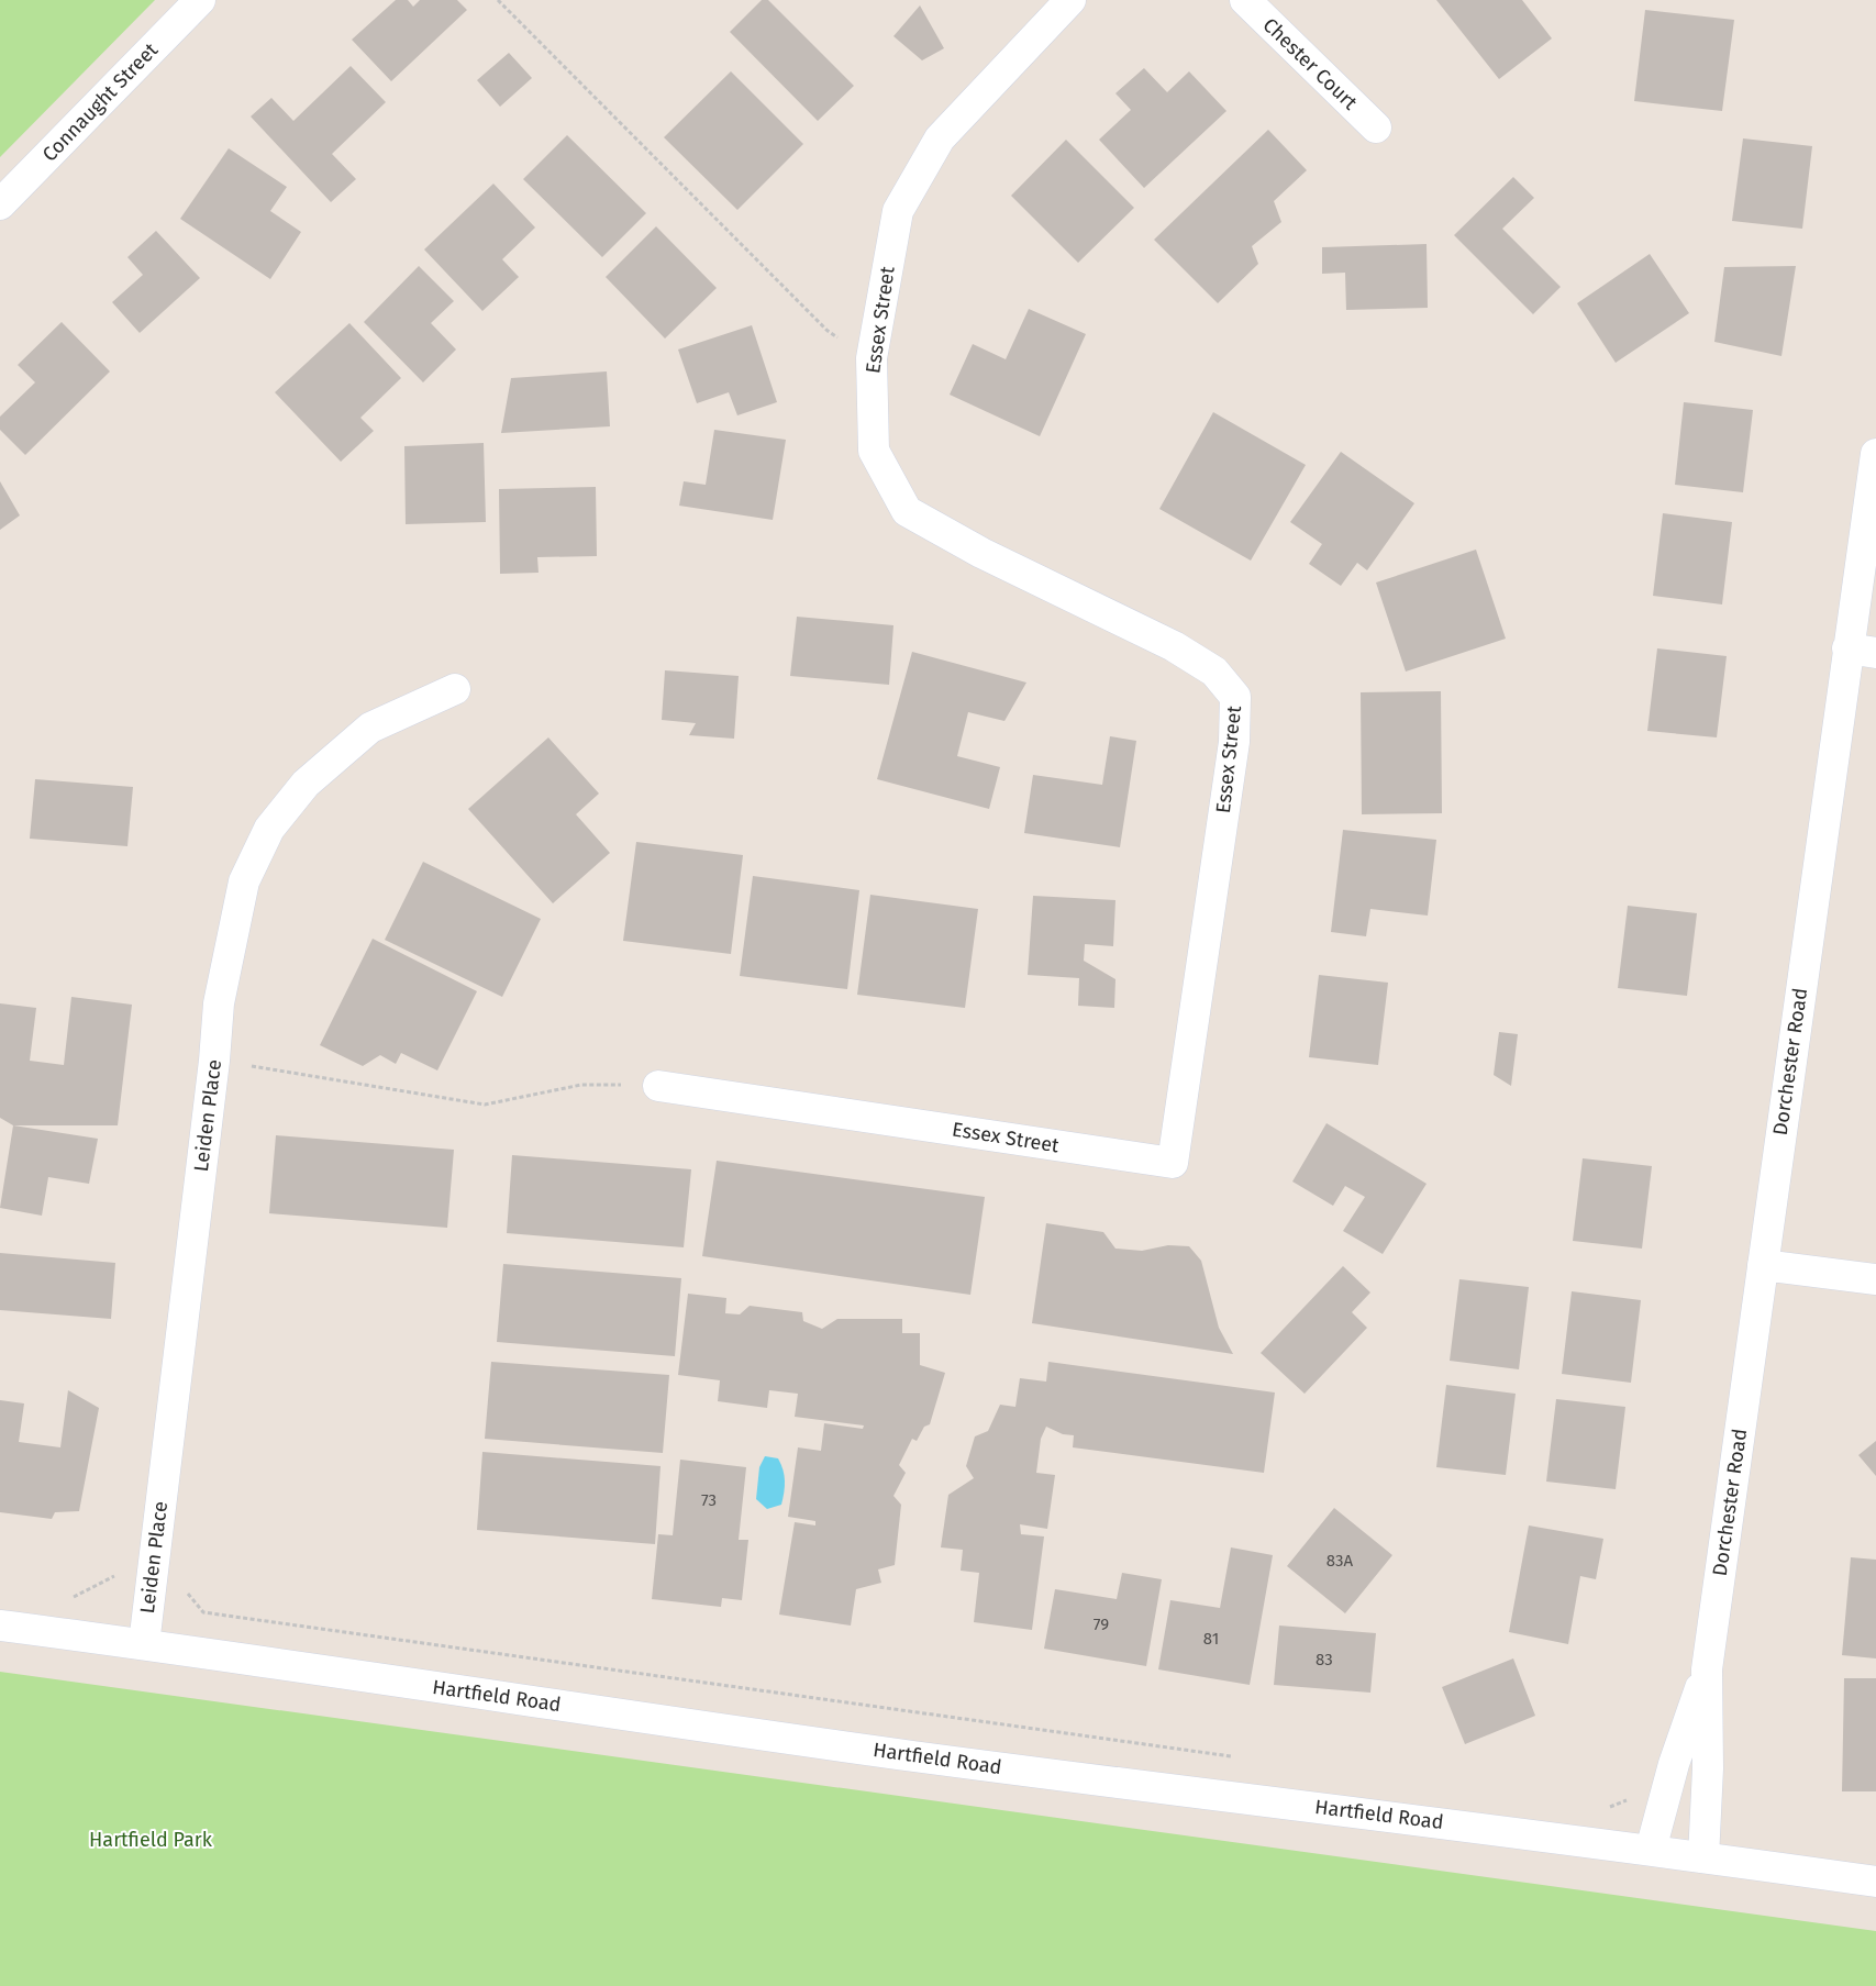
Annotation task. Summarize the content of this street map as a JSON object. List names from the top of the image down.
{
  "streets": {
    "street": [
      "Chester Court",
      "Connaught Street",
      "Essex Street",
      "Dorchester Road",
      "Leiden Place",
      "Hartfield Road"
    ]
  },
  "crossings": [
    ["Dorchester Road", "Hartfield Road"],
    ["Leiden Place", "Hartfield Road"]
  ],
  "parks": ["Hartfield Park"],
  "house_numbers": [
    "73",
    "83A",
    "79",
    "81",
    "83"
  ]
}
